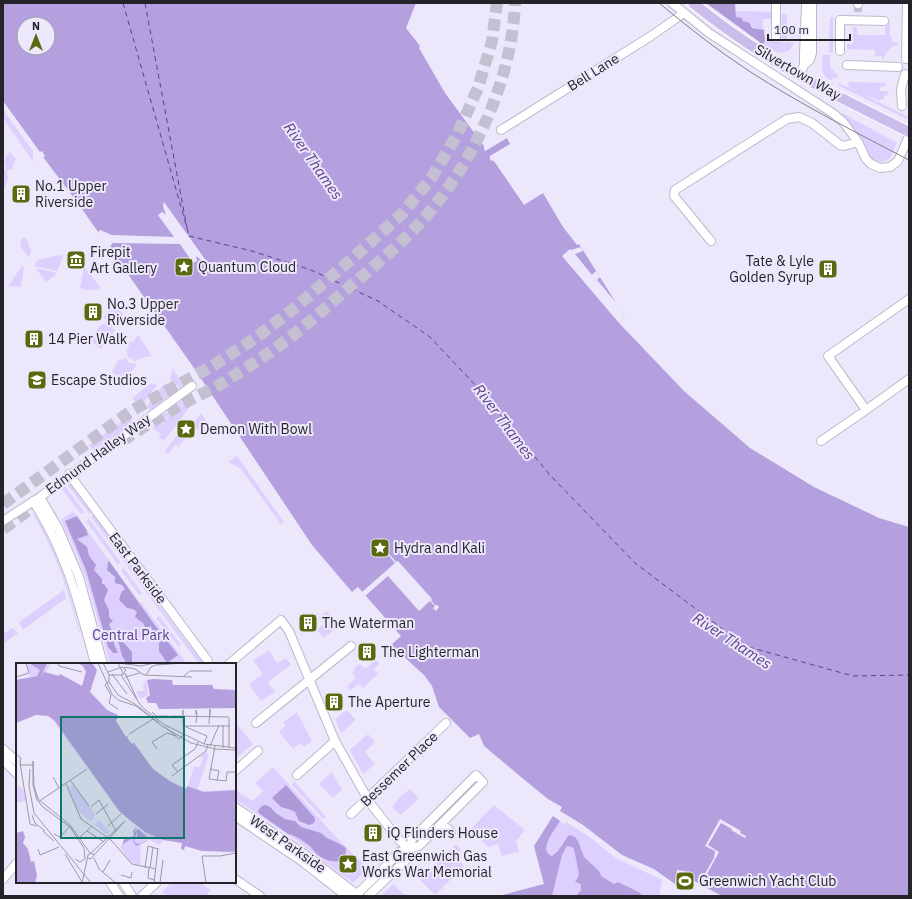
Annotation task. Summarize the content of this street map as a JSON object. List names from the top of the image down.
{
  "streets": {
    "main road": ["Silvertown Way"],
    "street": [
      "Bell Lane",
      "Edmund Halley Way",
      "East Parkside",
      "Bessemer Place",
      "West Parkside"
    ]
  },
  "crossings": [
    ["Edmund Halley Way", "East Parkside"]
  ],
  "water": ["River Thames"],
  "parks": ["Central Park"],
  "places": {
    "building": [
      "No.1 Upper Riverside",
      "Tate & Lyle Golden Syrup",
      "No.3 Upper Riverside",
      "14 Pier Walk",
      "The Waterman",
      "The Lighterman",
      "The Aperture",
      "iQ Flinders House"
    ],
    "museum": ["Firepit Art Gallery"],
    "place": [
      "Quantum Cloud",
      "Demon With Bowl",
      "Hydra and Kali",
      "East Greenwich Gas Works War Memorial"
    ],
    "school or university": ["Escape Studios"],
    "sports": ["Greenwich Yacht Club"]
  },
  "scale_bar": "100 m",
  "north": "top"
}
